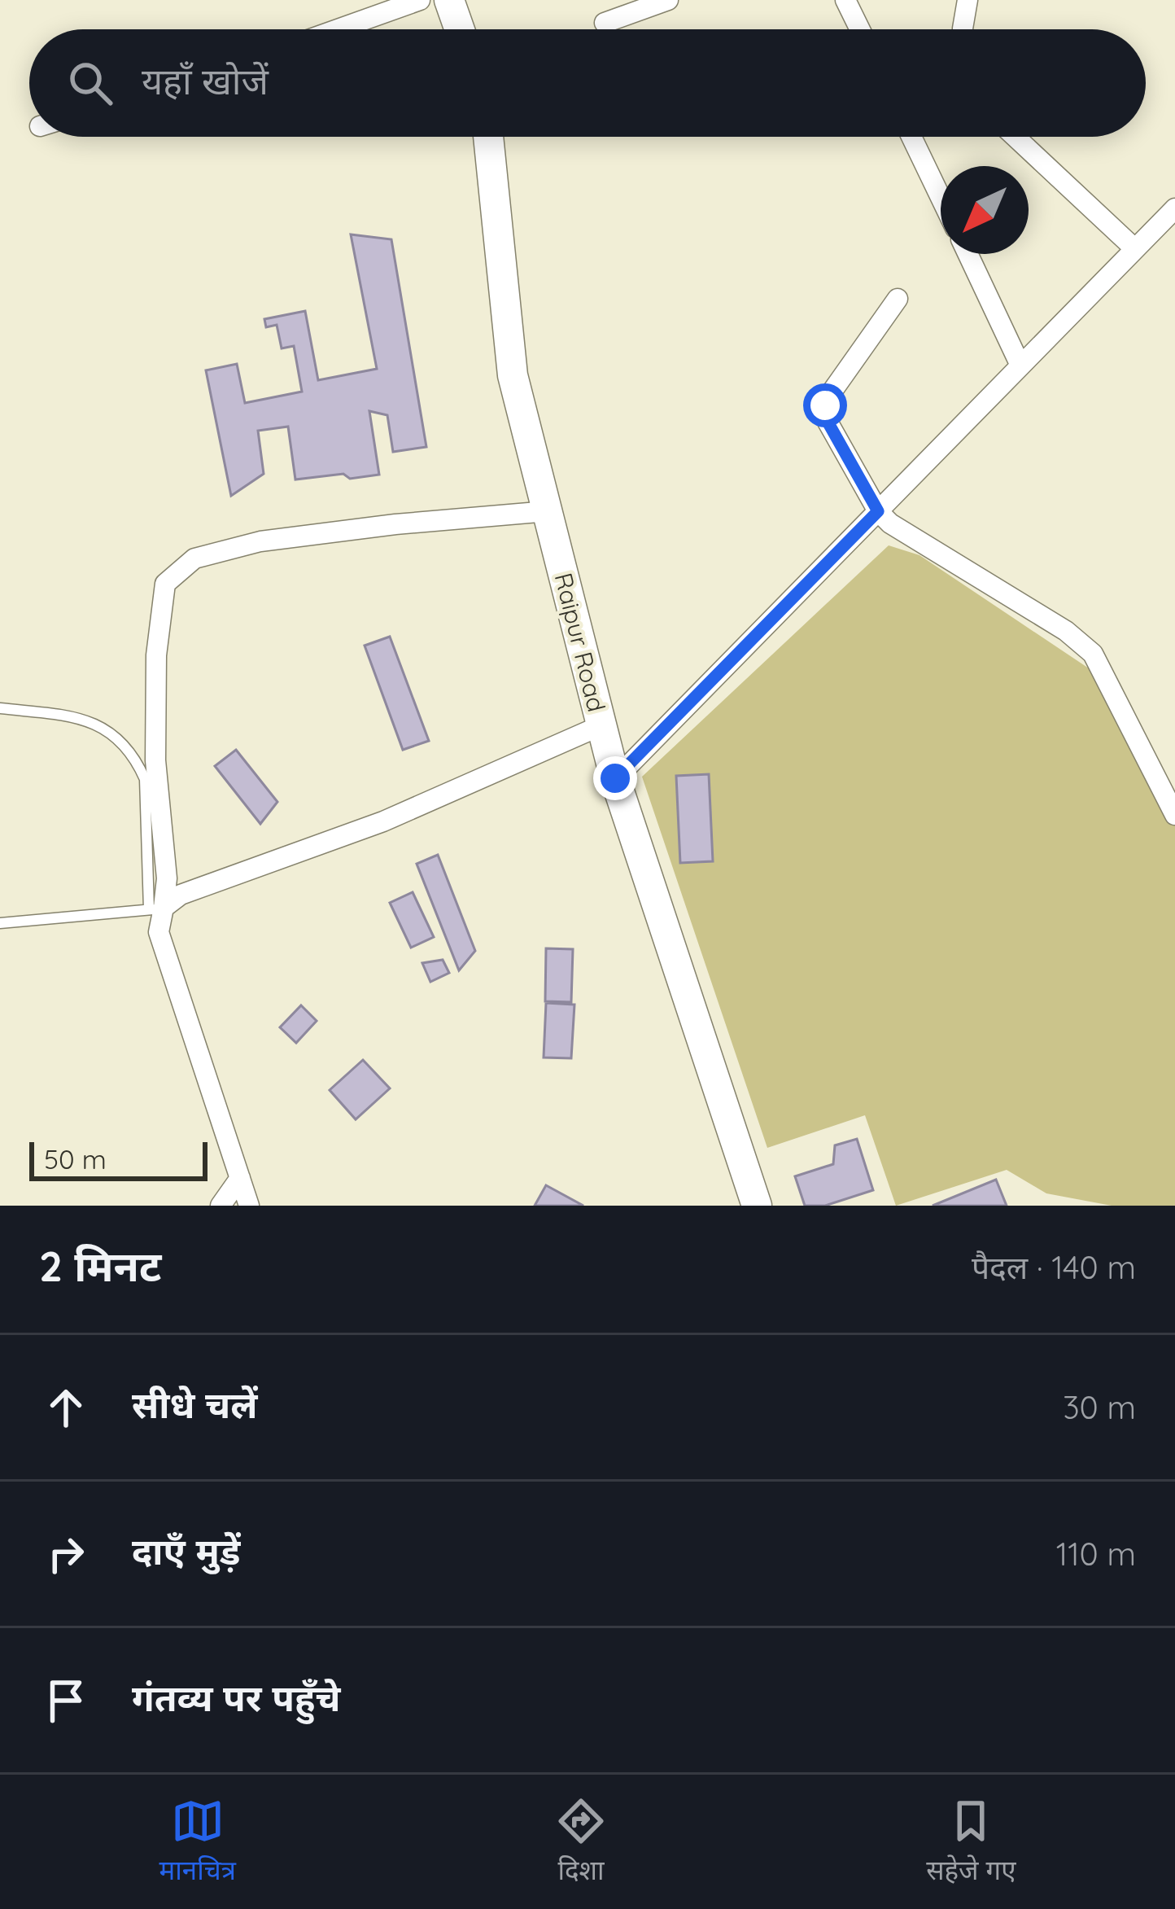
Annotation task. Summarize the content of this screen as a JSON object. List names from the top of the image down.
{
  "streets": {
    "main road": ["Raipur Road"]
  },
  "scale_bar": "50 m",
  "north": "bottom left",
  "page": {
    "search": "यहाँ खोजें",
    "scale": "50 m",
    "heading": ["2 मिनट", "पैदल · 140 m"],
    "list": [
      ["सीधे चलें", "30 m"],
      ["दाएँ मुड़ें", "110 m"],
      "गंतव्य पर पहुँचे"
    ],
    "nav": ["मानचित्र", "दिशा", "सहेजे गए"]
  }
}
